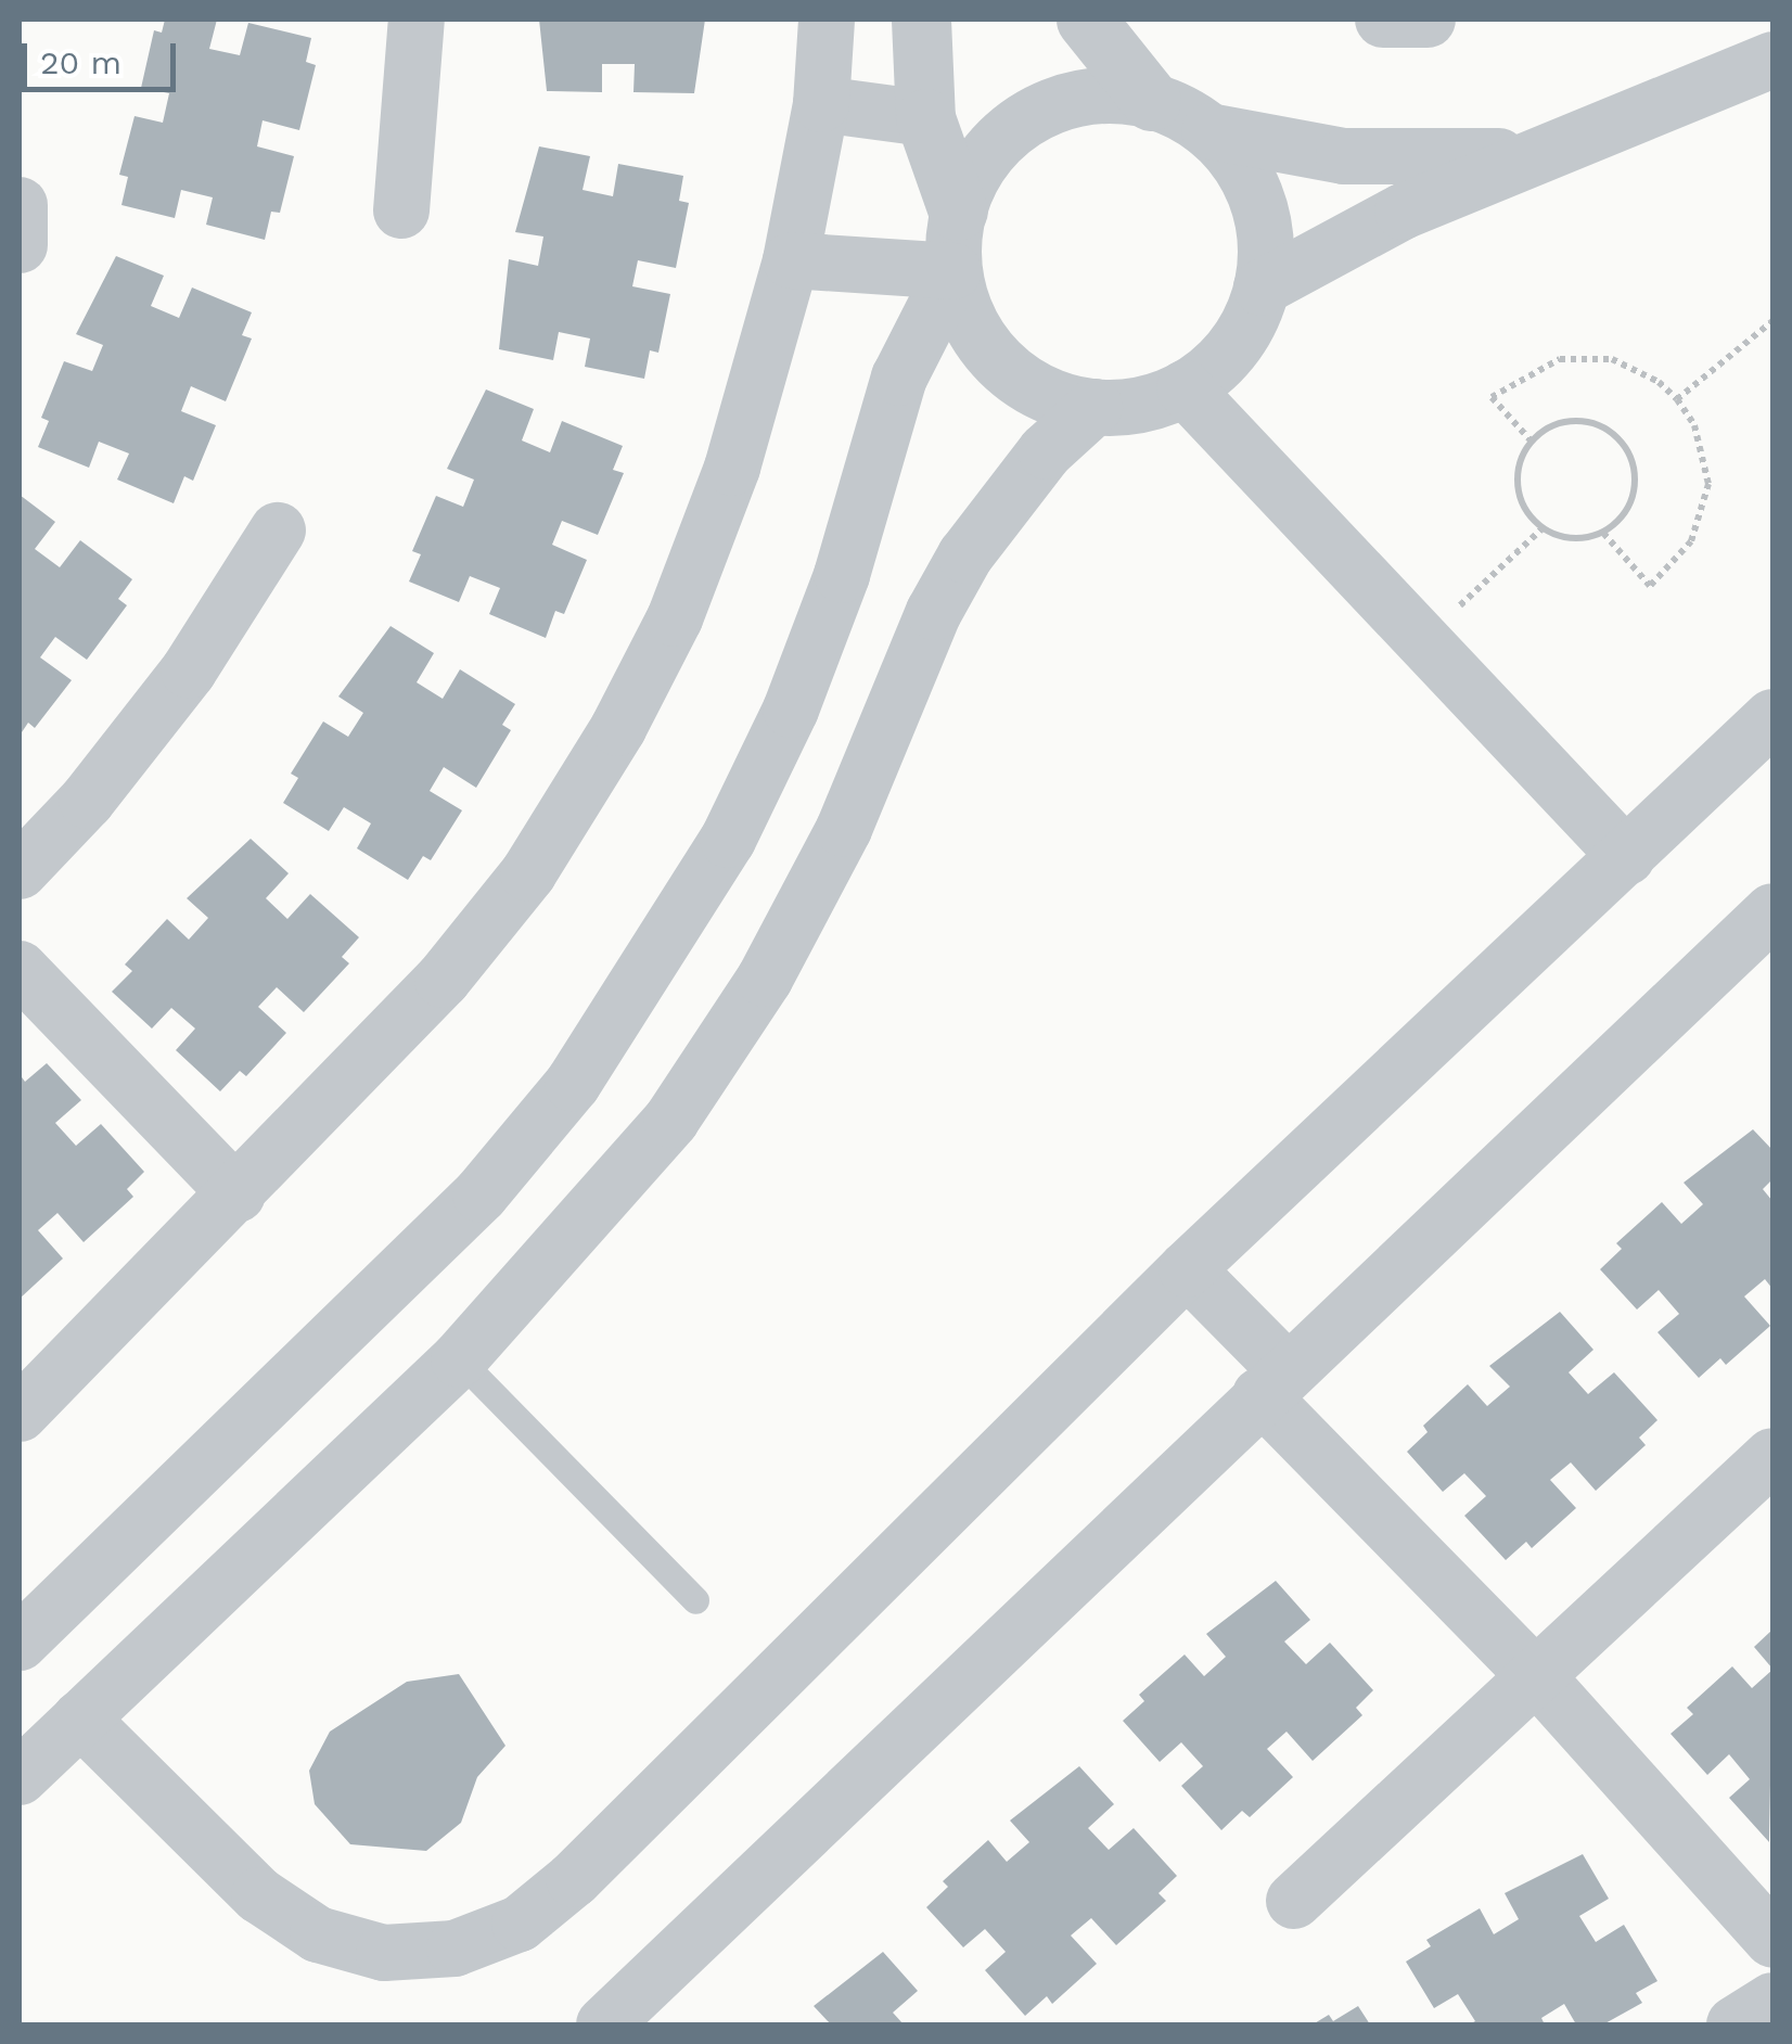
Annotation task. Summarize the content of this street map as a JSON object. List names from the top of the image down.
{
  "scale_bar": "20 m"
}
